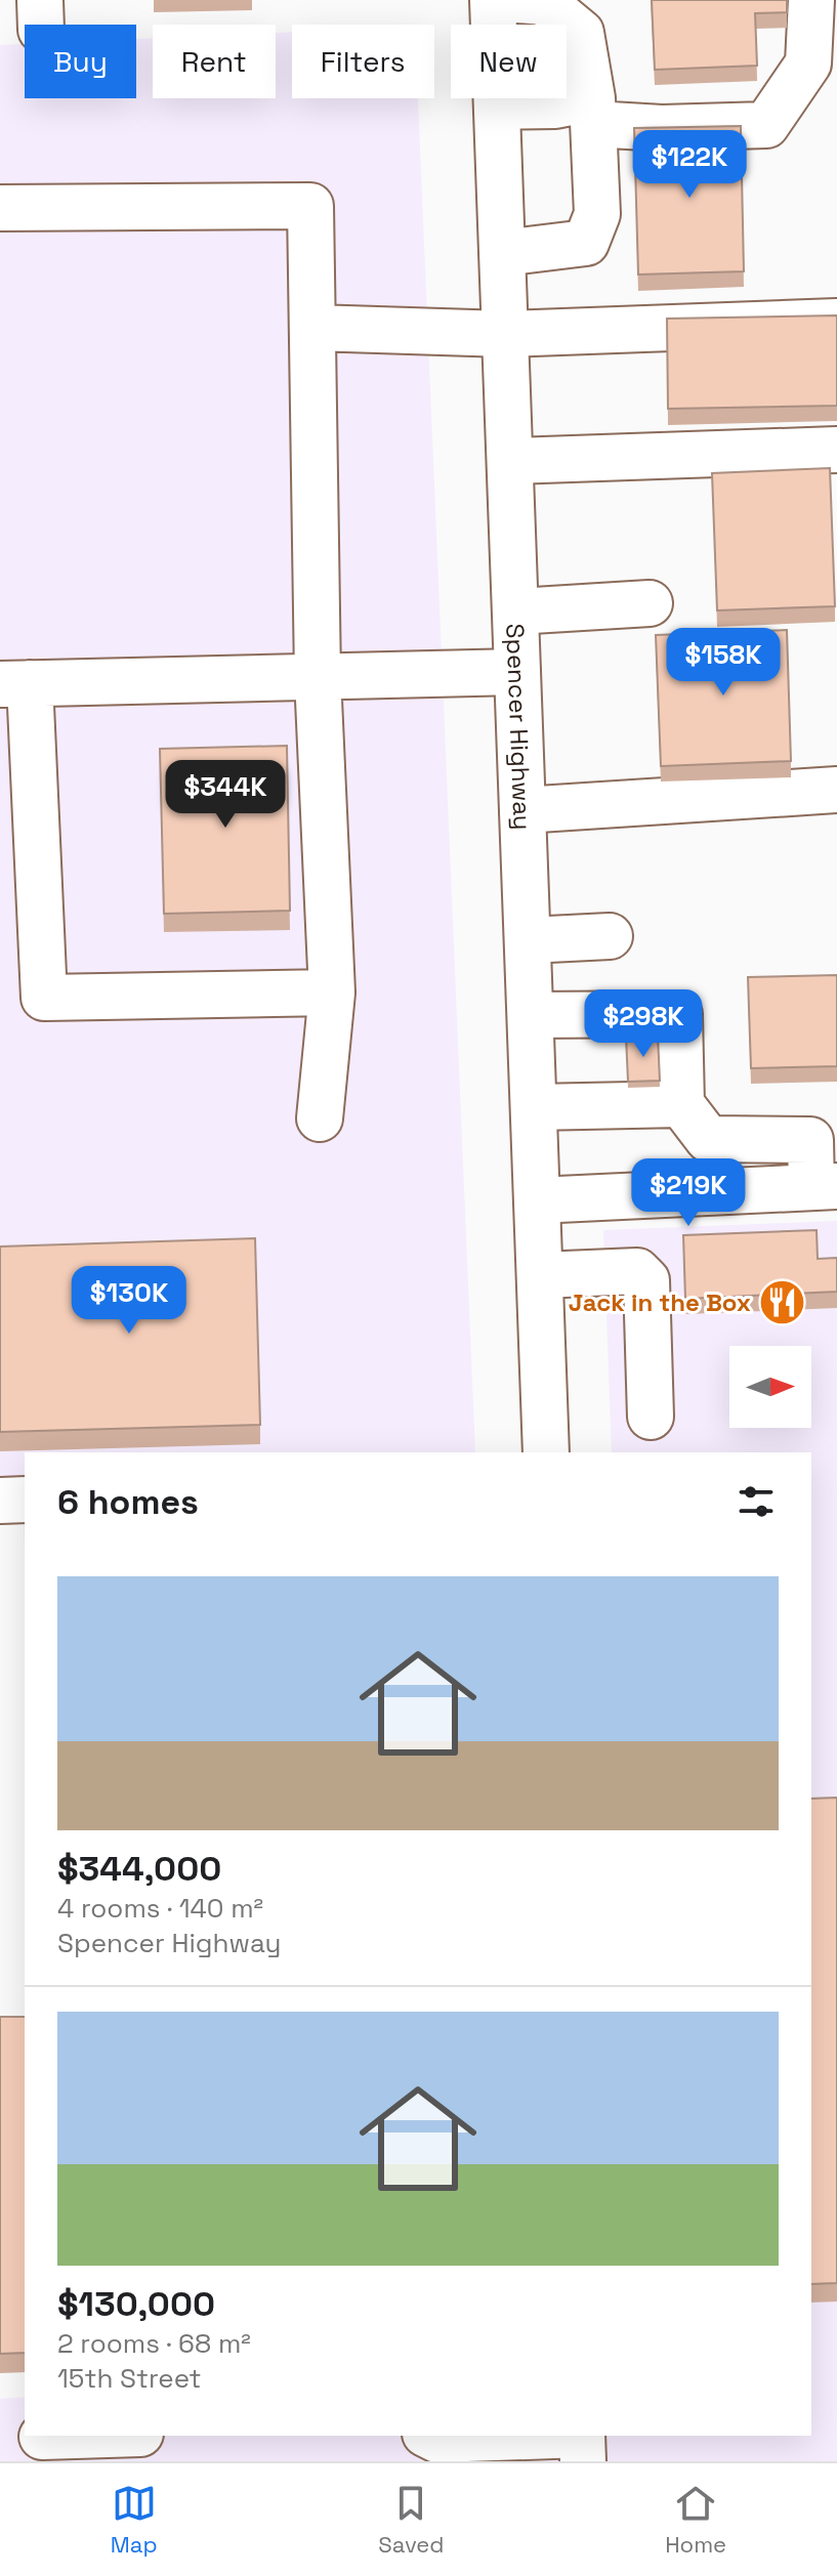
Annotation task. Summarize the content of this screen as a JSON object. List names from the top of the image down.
{
  "streets": {
    "main road": ["Spencer Highway"]
  },
  "places": {
    "restaurant": ["Jack in the Box"]
  },
  "north": "right",
  "page": {
    "chip": [
      "Buy",
      "Rent",
      "Filters",
      "New"
    ],
    "price": [
      "$122K",
      "$158K",
      "$344K",
      "$298K",
      "$219K",
      "$130K"
    ],
    "heading": "6 homes",
    "list": [
      {
        "name": "$344,000",
        "note": "4 rooms · 140 m² · Spencer Highway"
      },
      {
        "name": "$130,000",
        "note": "2 rooms · 68 m² · 15th Street"
      }
    ],
    "tabs": ["Map", "Saved", "Home"]
  }
}
